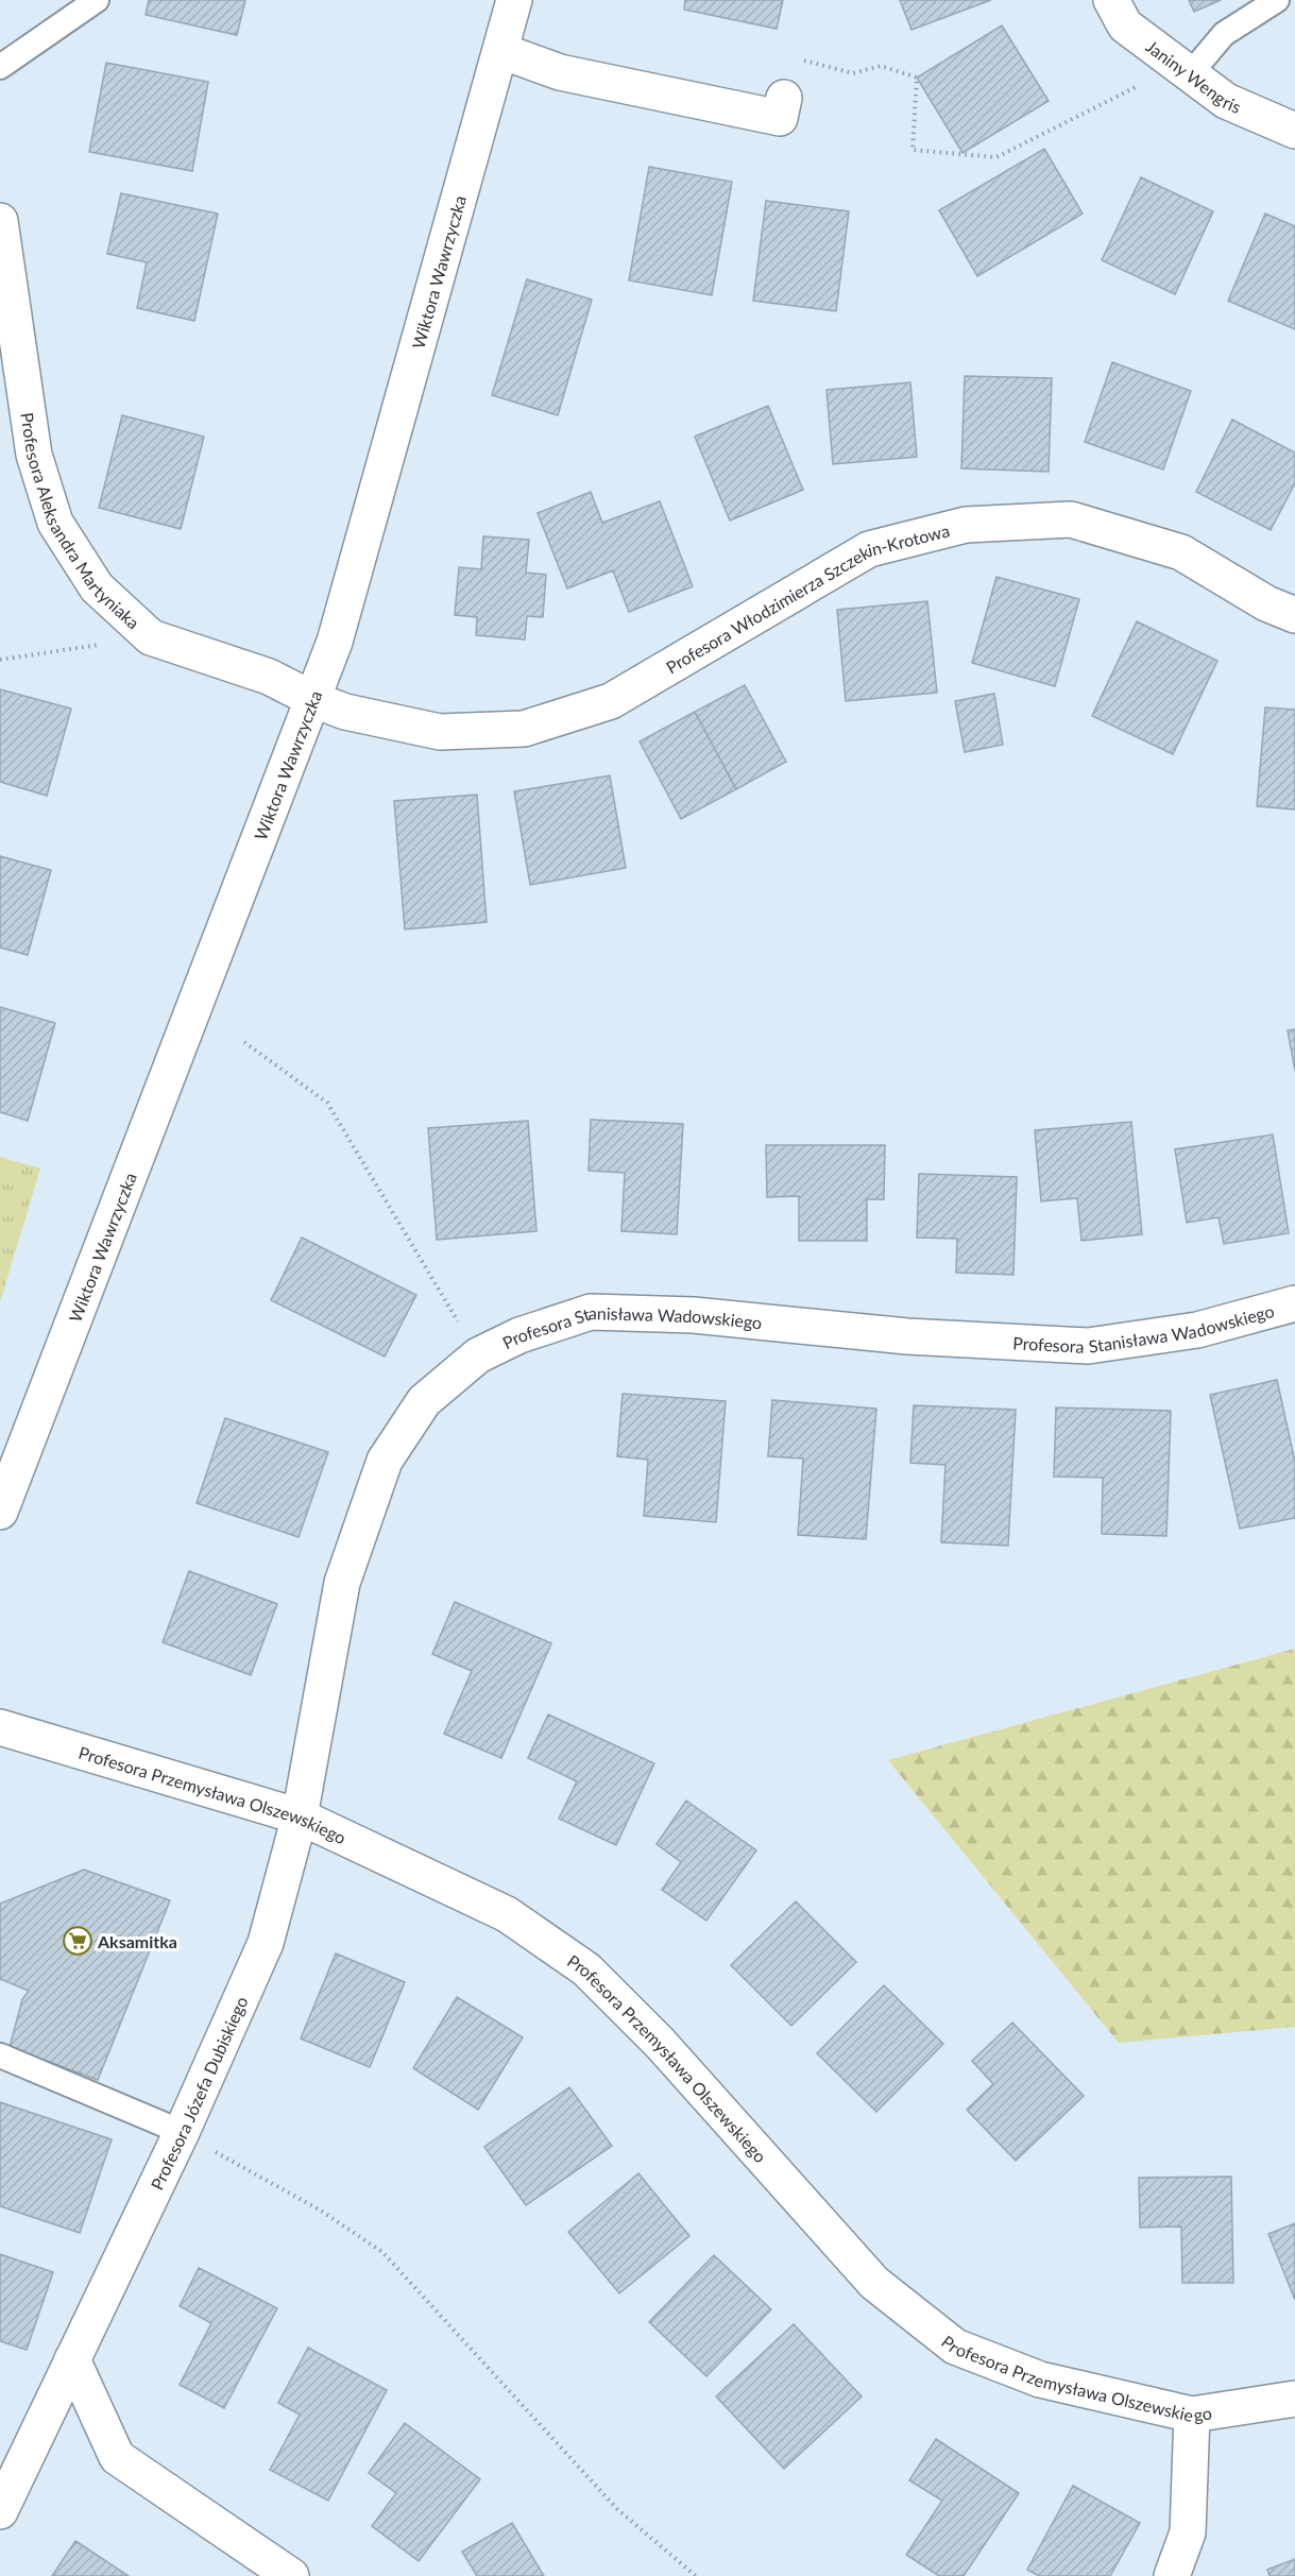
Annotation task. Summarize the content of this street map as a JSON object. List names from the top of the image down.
{
  "streets": {
    "street": [
      "Janiny Wengris",
      "Wiktora Wawrzyczka",
      "Profesora Aleksandra Martyniaka",
      "Profesora Włodzimierza Szczekin-Krotowa",
      "Profesora Stanisława Wadowskiego",
      "Profesora Przemysława Olszewskiego",
      "Profesora Józefa Dubiskiego"
    ]
  },
  "crossings": [
    ["Wiktora Wawrzyczka", "Profesora Aleksandra Martyniaka"],
    ["Wiktora Wawrzyczka", "Profesora Włodzimierza Szczekin-Krotowa"],
    ["Profesora Aleksandra Martyniaka", "Profesora Włodzimierza Szczekin-Krotowa"],
    ["Profesora Stanisława Wadowskiego", "Profesora Przemysława Olszewskiego"],
    ["Profesora Stanisława Wadowskiego", "Profesora Józefa Dubiskiego"],
    ["Profesora Przemysława Olszewskiego", "Profesora Józefa Dubiskiego"]
  ],
  "places": {
    "supermarket": ["Aksamitka"]
  }
}
